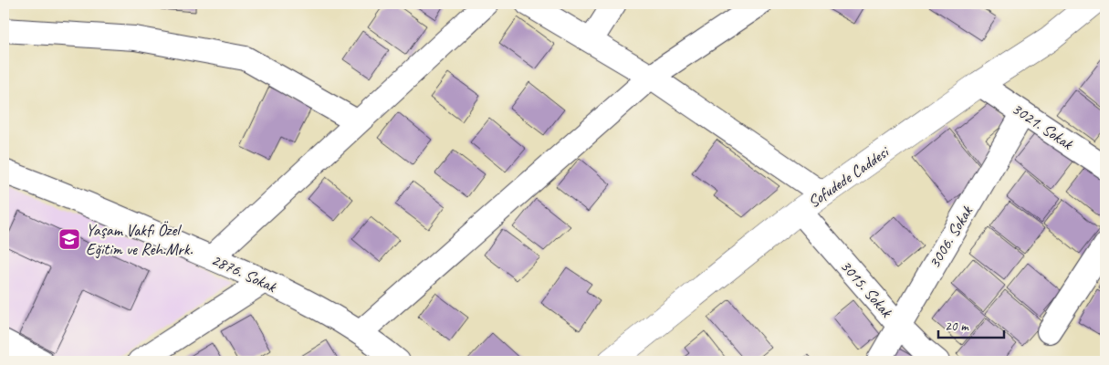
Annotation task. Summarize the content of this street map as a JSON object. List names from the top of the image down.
{
  "streets": {
    "main road": ["Sofudede Caddesi"],
    "street": [
      "3021. Sokak",
      "3006. Sokak",
      "2876. Sokak",
      "3015. Sokak"
    ]
  },
  "crossings": [
    ["3021. Sokak", "Sofudede Caddesi"],
    ["3021. Sokak", "3006. Sokak"],
    ["Sofudede Caddesi", "3015. Sokak"],
    ["3006. Sokak", "3015. Sokak"]
  ],
  "places": {
    "school or university": ["Yaşam Vakfı Özel Eğitim ve Reh.Mrk."]
  },
  "scale_bar": "20 m"
}
